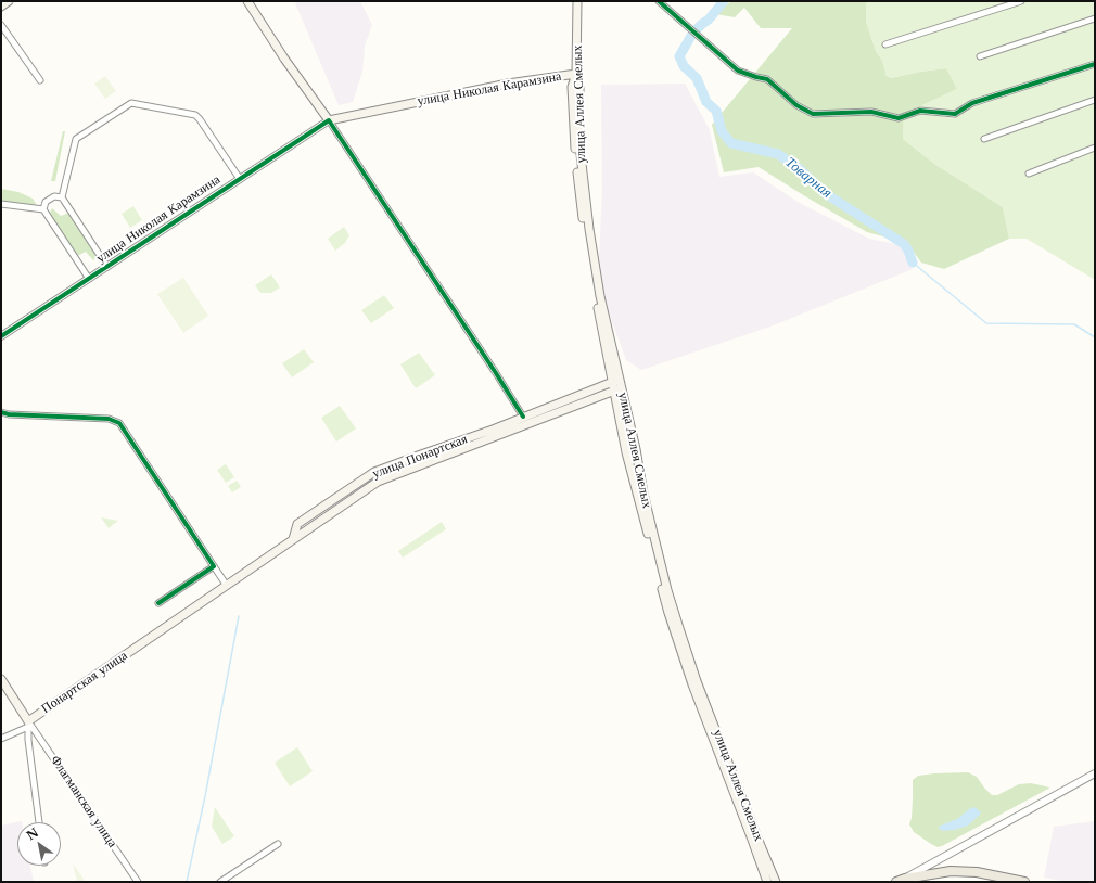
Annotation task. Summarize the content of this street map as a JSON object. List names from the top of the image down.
{
  "streets": {
    "main road": [
      "улица Николая Карамзина",
      "улица Аллея Смелых",
      "улица Понартская",
      "Понартская улица"
    ],
    "street": ["Флагманская улица"]
  },
  "crossings": [
    ["улица Николая Карамзина", "улица Аллея Смелых"],
    ["улица Аллея Смелых", "улица Понартская"],
    ["улица Понартская", "Понартская улица"],
    ["Понартская улица", "Флагманская улица"]
  ],
  "water": ["Товарная"],
  "north": "top left"
}
